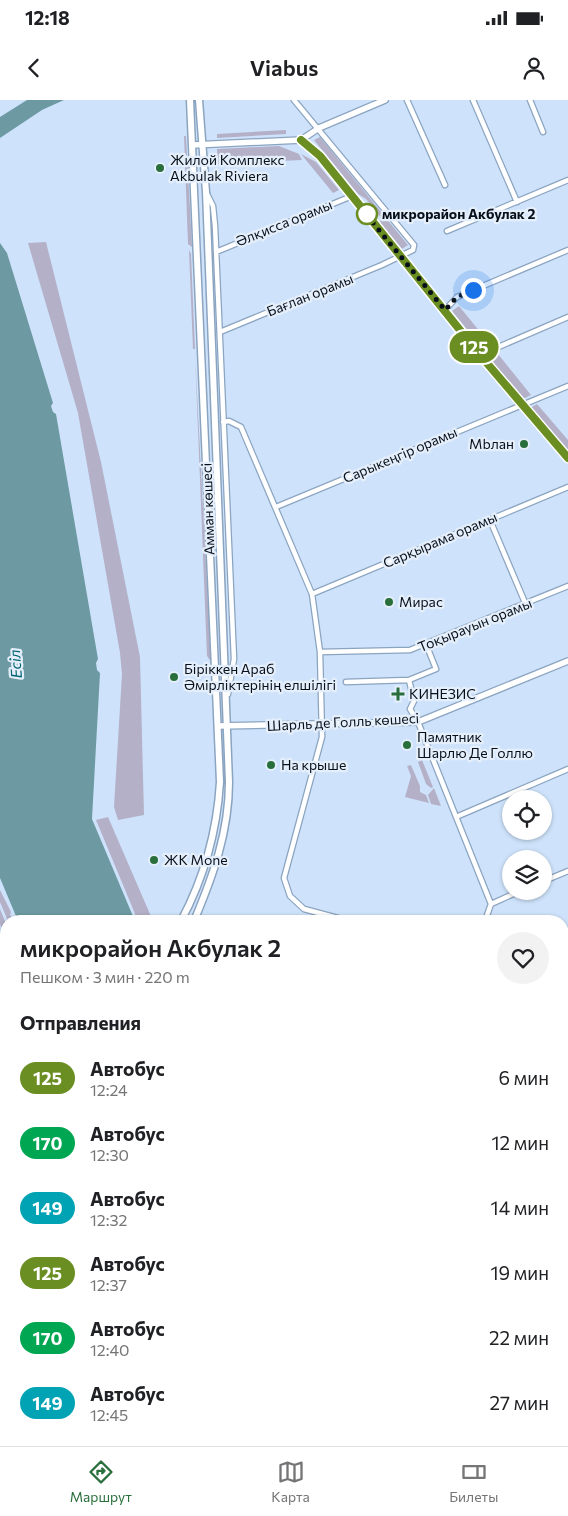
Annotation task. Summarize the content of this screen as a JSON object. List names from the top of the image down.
{
  "streets": {
    "main road": ["Амман көшесі"],
    "street": [
      "Әлқисса орамы",
      "Бағлан орамы",
      "Сарыкеңгір орамы",
      "Сарқырама орамы",
      "Тоқырауын орамы",
      "Шарль де Голль көшесі"
    ]
  },
  "crossings": [
    ["Әлқисса орамы", "Амман көшесі"],
    ["Бағлан орамы", "Амман көшесі"],
    ["Амман көшесі", "Шарль де Голль көшесі"]
  ],
  "water": ["Есіл"],
  "places": {
    "other": [
      "Жилой Комплекс Akbulak Riviera",
      "микрорайон Акбулак 2",
      "Мbлан",
      "Мирас",
      "Біріккен Араб Әмірліктерінің елшілігі",
      "Памятник Шарлю Де Голлю",
      "На крыше",
      "ЖК Mone"
    ],
    "health": ["КИНЕЗИС"]
  },
  "lines": ["bus line 125"],
  "page": {
    "status": "12:18",
    "header": "Viabus",
    "on_map": "125",
    "heading": [
      ["микрорайон Акбулак 2", "Пешком · 3 мин · 220 m"],
      "Отправления"
    ],
    "list": [
      {
        "mark": "125",
        "name": "Автобус",
        "note": "12:24",
        "value": "6 мин"
      },
      {
        "mark": "170",
        "name": "Автобус",
        "note": "12:30",
        "value": "12 мин"
      },
      {
        "mark": "149",
        "name": "Автобус",
        "note": "12:32",
        "value": "14 мин"
      },
      {
        "mark": "125",
        "name": "Автобус",
        "note": "12:37",
        "value": "19 мин"
      },
      {
        "mark": "170",
        "name": "Автобус",
        "note": "12:40",
        "value": "22 мин"
      },
      {
        "mark": "149",
        "name": "Автобус",
        "note": "12:45",
        "value": "27 мин"
      }
    ],
    "tabs": ["Маршрут", "Карта", "Билеты"]
  }
}
